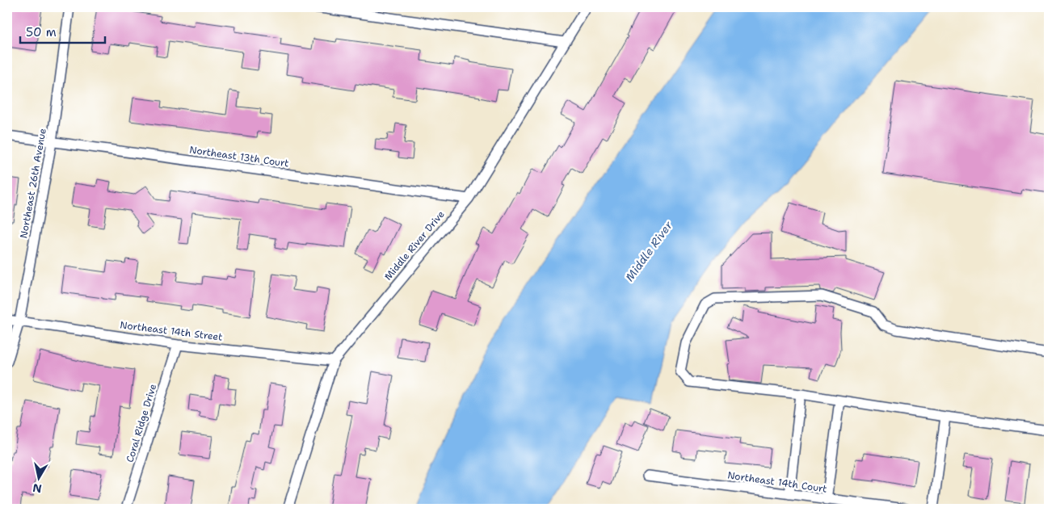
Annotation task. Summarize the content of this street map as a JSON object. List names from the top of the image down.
{
  "streets": {
    "street": [
      "Northeast 13th Court",
      "Northeast 26th Avenue",
      "Middle River Drive",
      "Northeast 14th Street",
      "Coral Ridge Drive",
      "Northeast 14th Court"
    ]
  },
  "crossings": [
    ["Northeast 13th Court", "Northeast 26th Avenue"],
    ["Northeast 13th Court", "Middle River Drive"],
    ["Northeast 26th Avenue", "Northeast 14th Street"],
    ["Middle River Drive", "Northeast 14th Street"],
    ["Northeast 14th Street", "Coral Ridge Drive"]
  ],
  "water": ["Middle River"],
  "scale_bar": "50 m",
  "north": "bottom"
}
